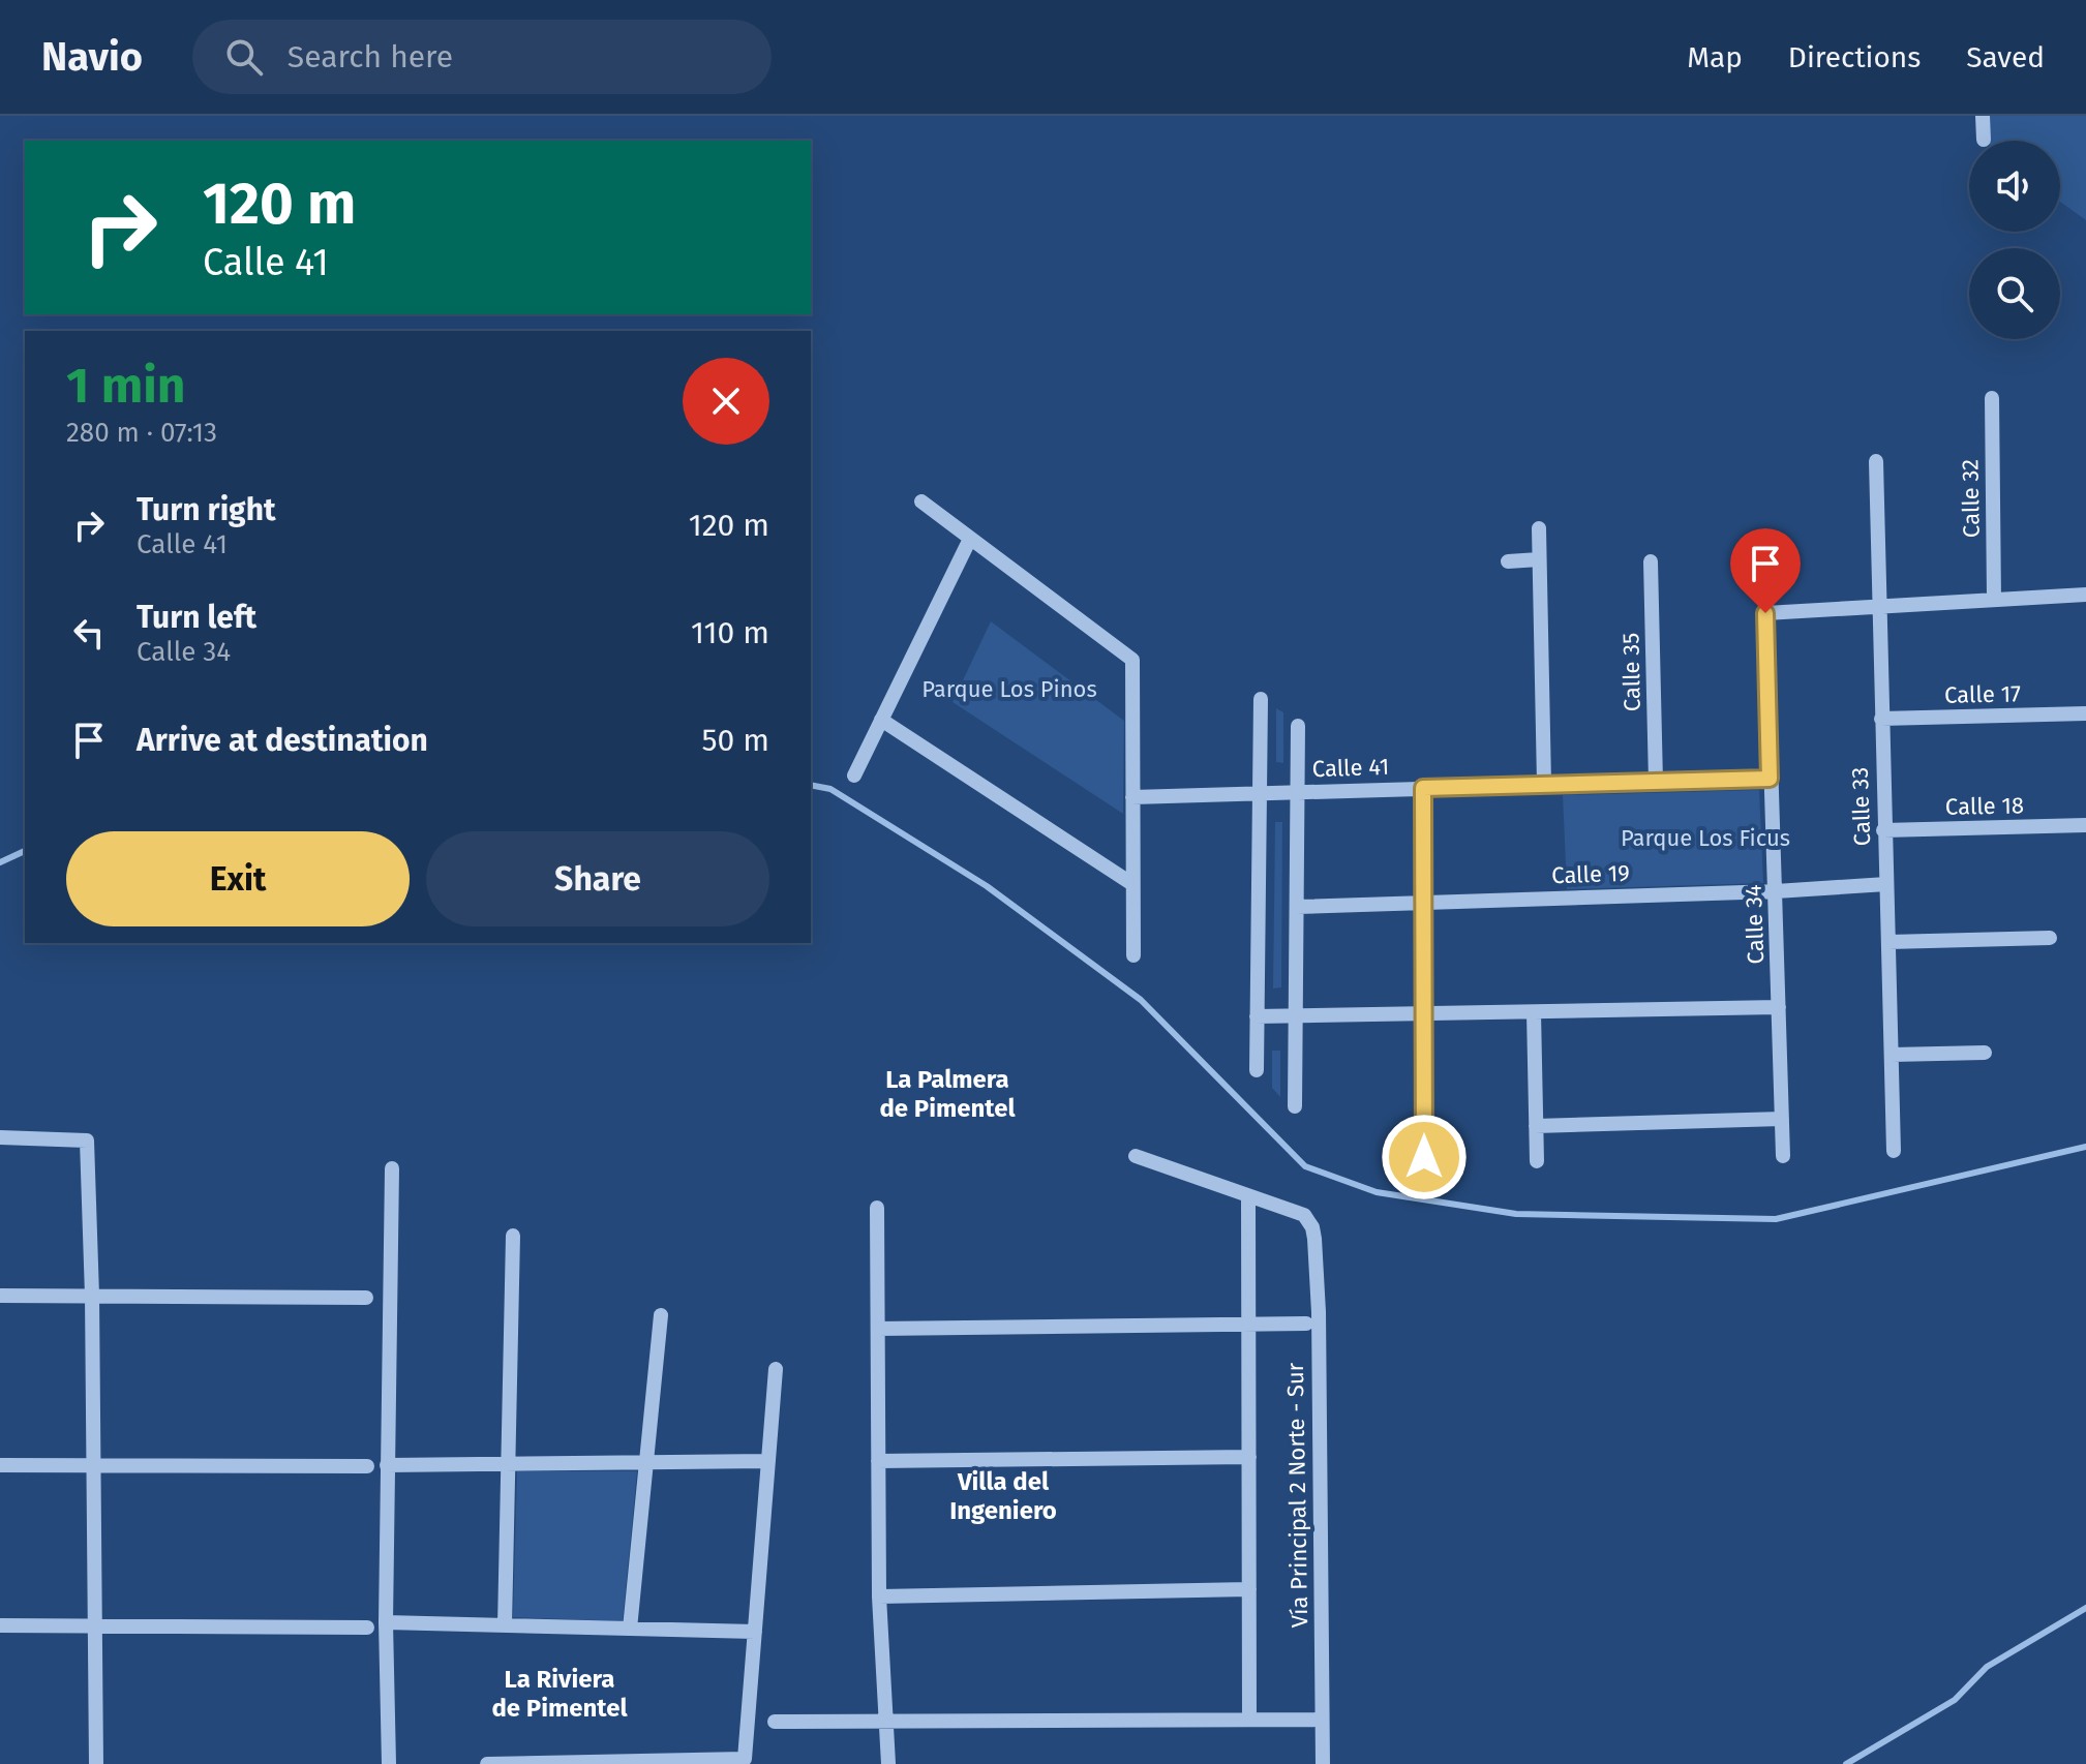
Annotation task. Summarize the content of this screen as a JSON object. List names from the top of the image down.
{
  "streets": {
    "street": [
      "Calle 32",
      "Calle 35",
      "Calle 17",
      "Calle 41",
      "Calle 18",
      "Calle 33",
      "Calle 19",
      "Calle 34",
      "Vía Principal 2 Norte - Sur"
    ]
  },
  "crossings": [
    ["Calle 35", "Calle 41"],
    ["Calle 17", "Calle 33"],
    ["Calle 41", "Calle 34"],
    ["Calle 18", "Calle 33"],
    ["Calle 33", "Calle 19"],
    ["Calle 19", "Calle 34"]
  ],
  "districts": ["La Palmera de Pimentel", "Villa del Ingeniero", "La Riviera de Pimentel"],
  "parks": ["Parque Los Pinos", "Parque Los Ficus"],
  "page": {
    "header": "Navio",
    "search": "Search here",
    "nav": ["Map", "Directions", "Saved"],
    "turn": ["120 m", "Calle 41"],
    "heading": ["1 min", "280 m · 07:13"],
    "list": [
      {
        "name": "Turn right",
        "note": "Calle 41",
        "value": "120 m"
      },
      {
        "name": "Turn left",
        "note": "Calle 34",
        "value": "110 m"
      },
      {
        "name": "Arrive at destination",
        "value": "50 m"
      }
    ],
    "buttons": ["Exit", "Share"]
  }
}
